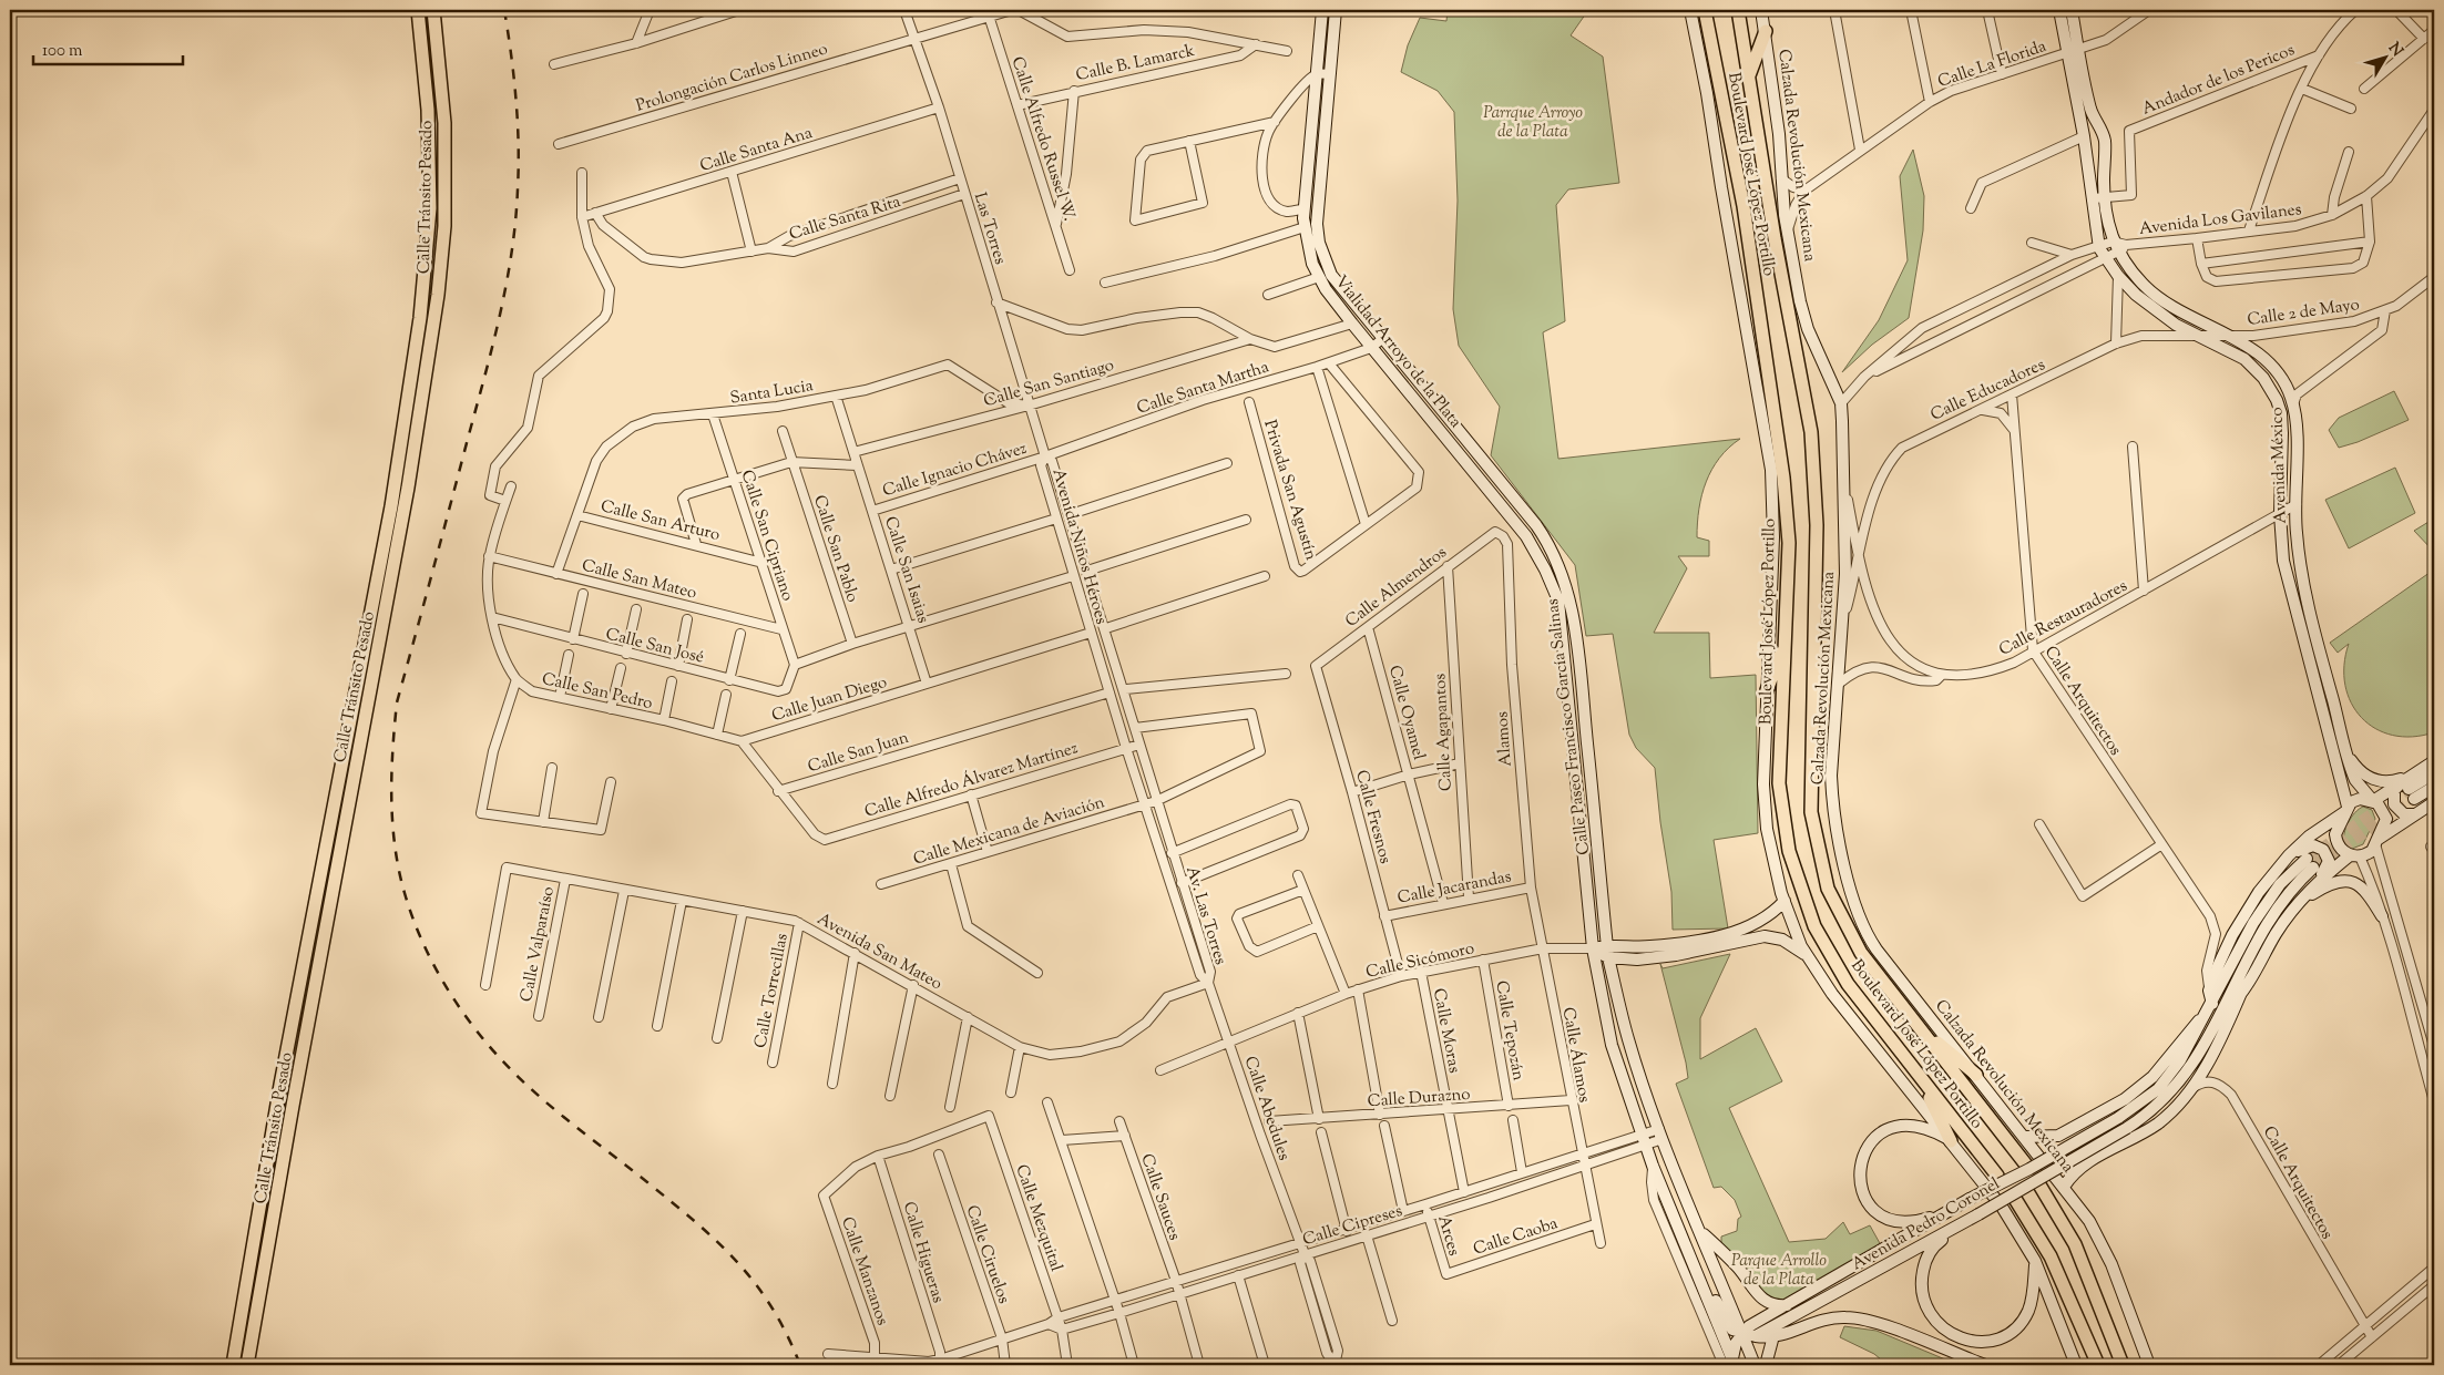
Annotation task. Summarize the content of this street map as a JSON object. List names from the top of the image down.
{
  "streets": {
    "main road": ["Boulevard José López Portillo", "Calle Tránsito Pesado"],
    "street": [
      "Calle B. Lamarck",
      "Calle La Florida",
      "Prolongación Carlos Linneo",
      "Andador de los Pericos",
      "Calle Alfredo Russel W.",
      "Calle Santa Ana",
      "Calzada Revolución Mexicana",
      "Calle Santa Rita",
      "Avenida Los Gavilanes",
      "Las Torres",
      "Calle 2 de Mayo",
      "Vialidad Arroyo de la Plata",
      "Calle San Santiago",
      "Calle Santa Martha",
      "Calle Educadores",
      "Santa Lucia",
      "Avenida México",
      "Calle Ignacio Chávez",
      "Privada San Agustín",
      "Calle San Arturo",
      "Calle San Cipriano",
      "Avenida Niños Héroes",
      "Calle San Pablo",
      "Calle San Isaias",
      "Calle San Mateo",
      "Calle Almendros",
      "Calle Restauradores",
      "Calle San José",
      "Calle San Pedro",
      "Calle Juan Diego",
      "Calle Arquitectos",
      "Calle Oyamel",
      "Calle Paseo Francisco García Salinas",
      "Calle Agapantos",
      "Alamos",
      "Calle San Juan",
      "Calle Alfredo Álvarez Martínez",
      "Calle Fresnos",
      "Calle Mexicana de Aviación",
      "Calle Jacarandas",
      "Av. Las Torres",
      "Calle Valparaíso",
      "Avenida San Mateo",
      "Calle Sicómoro",
      "Calle Torrecillas",
      "Calle Moras",
      "Calle Tepozán",
      "Calle Álamos",
      "Calle Durazno",
      "Calle Abedules",
      "Calle Sauces",
      "Calle Mezquital",
      "Avenida Pedro Coronel",
      "Calle Cipreses",
      "Arces",
      "Calle Caoba",
      "Calle Higueras",
      "Calle Ciruelos",
      "Calle Manzanos"
    ]
  },
  "crossings": [
    ["Calle B. Lamarck", "Calle Alfredo Russel W."],
    ["Calle La Florida", "Calzada Revolución Mexicana"],
    ["Calle La Florida", "Avenida México"],
    ["Prolongación Carlos Linneo", "Calle Alfredo Russel W."],
    ["Prolongación Carlos Linneo", "Las Torres"],
    ["Andador de los Pericos", "Avenida México"],
    ["Calle Santa Ana", "Las Torres"],
    ["Calzada Revolución Mexicana", "Avenida Los Gavilanes"],
    ["Calzada Revolución Mexicana", "Calle Educadores"],
    ["Calzada Revolución Mexicana", "Calle Restauradores"],
    ["Calle Santa Rita", "Las Torres"],
    ["Avenida Los Gavilanes", "Avenida México"],
    ["Las Torres", "Calle San Santiago"],
    ["Las Torres", "Calle Santa Martha"],
    ["Las Torres", "Santa Lucia"],
    ["Las Torres", "Calle Ignacio Chávez"],
    ["Las Torres", "Avenida Niños Héroes"],
    ["Calle 2 de Mayo", "Calle Educadores"],
    ["Calle 2 de Mayo", "Avenida México"],
    ["Vialidad Arroyo de la Plata", "Calle Santa Martha"],
    ["Vialidad Arroyo de la Plata", "Calle Paseo Francisco García Salinas"],
    ["Calle San Santiago", "Santa Lucia"],
    ["Calle San Santiago", "Calle San Isaias"],
    ["Calle Santa Martha", "Calle Ignacio Chávez"],
    ["Calle Santa Martha", "Privada San Agustín"],
    ["Calle Santa Martha", "Avenida Niños Héroes"],
    ["Calle Santa Martha", "Calle Paseo Francisco García Salinas"],
    ["Calle Educadores", "Avenida México"],
    ["Calle Educadores", "Calle Restauradores"],
    ["Calle Educadores", "Calle Arquitectos"],
    ["Santa Lucia", "Calle San Cipriano"],
    ["Santa Lucia", "Calle San Isaias"],
    ["Avenida México", "Calle Restauradores"],
    ["Avenida México", "Avenida Pedro Coronel"],
    ["Calle Ignacio Chávez", "Avenida Niños Héroes"],
    ["Calle Ignacio Chávez", "Calle San Isaias"],
    ["Calle San Arturo", "Calle San Cipriano"],
    ["Calle San Arturo", "Calle San Mateo"],
    ["Calle San Cipriano", "Calle San Mateo"],
    ["Calle San Cipriano", "Calle San José"],
    ["Avenida Niños Héroes", "Calle Juan Diego"],
    ["Avenida Niños Héroes", "Calle San Juan"],
    ["Avenida Niños Héroes", "Av. Las Torres"],
    ["Calle San Isaias", "Calle Juan Diego"],
    ["Calle San Mateo", "Calle San Pedro"],
    ["Calle Almendros", "Calle Oyamel"],
    ["Calle Almendros", "Calle Agapantos"],
    ["Calle Almendros", "Alamos"],
    ["Calle Almendros", "Calle Fresnos"],
    ["Calle Restauradores", "Calle Arquitectos"],
    ["Calle San José", "Calle San Pedro"],
    ["Calle San Pedro", "Calle Juan Diego"],
    ["Calle Oyamel", "Calle Jacarandas"],
    ["Calle Paseo Francisco García Salinas", "Calle Sicómoro"],
    ["Calle Paseo Francisco García Salinas", "Avenida Pedro Coronel"],
    ["Calle Paseo Francisco García Salinas", "Calle Cipreses"],
    ["Calle Agapantos", "Calle Jacarandas"],
    ["Alamos", "Calle Jacarandas"],
    ["Alamos", "Calle Sicómoro"],
    ["Alamos", "Calle Álamos"],
    ["Calle San Juan", "Calle Alfredo Álvarez Martínez"],
    ["Calle San Juan", "Av. Las Torres"],
    ["Calle Alfredo Álvarez Martínez", "Av. Las Torres"],
    ["Calle Fresnos", "Calle Jacarandas"],
    ["Calle Fresnos", "Calle Sicómoro"],
    ["Calle Mexicana de Aviación", "Av. Las Torres"],
    ["Av. Las Torres", "Avenida San Mateo"],
    ["Av. Las Torres", "Calle Abedules"],
    ["Calle Valparaíso", "Avenida San Mateo"],
    ["Avenida San Mateo", "Calle Torrecillas"],
    ["Avenida San Mateo", "Calle Abedules"],
    ["Calle Sicómoro", "Calle Moras"],
    ["Calle Sicómoro", "Calle Tepozán"],
    ["Calle Sicómoro", "Calle Álamos"],
    ["Calle Sicómoro", "Calle Abedules"],
    ["Calle Moras", "Calle Durazno"],
    ["Calle Moras", "Calle Cipreses"],
    ["Calle Tepozán", "Calle Durazno"],
    ["Calle Álamos", "Calle Durazno"],
    ["Calle Álamos", "Calle Cipreses"],
    ["Calle Álamos", "Calle Caoba"],
    ["Calle Abedules", "Calle Cipreses"],
    ["Calle Sauces", "Calle Cipreses"],
    ["Calle Mezquital", "Calle Cipreses"],
    ["Calle Mezquital", "Calle Higueras"],
    ["Calle Mezquital", "Calle Manzanos"],
    ["Calle Cipreses", "Arces"],
    ["Calle Cipreses", "Calle Higueras"],
    ["Calle Cipreses", "Calle Ciruelos"],
    ["Calle Cipreses", "Calle Manzanos"],
    ["Arces", "Calle Caoba"],
    ["Calle Higueras", "Calle Manzanos"]
  ],
  "parks": ["Parrque Arroyo de la Plata", "Parque Arrollo de la Plata"],
  "scale_bar": "100 m",
  "north": "top right"
}
